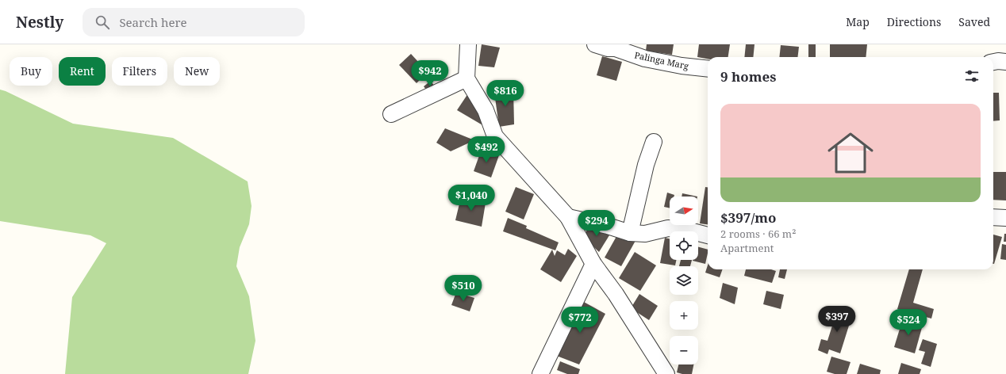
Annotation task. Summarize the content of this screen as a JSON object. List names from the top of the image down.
{
  "streets": {
    "street": ["Palinga Marg"]
  },
  "north": "right",
  "page": {
    "header": "Nestly",
    "search": "Search here",
    "nav": ["Map", "Directions", "Saved"],
    "chip": [
      "Buy",
      "Rent",
      "Filters",
      "New"
    ],
    "heading": "9 homes",
    "price": [
      "$942",
      "$816",
      "$492",
      "$1,040",
      "$294",
      "$510",
      "$397",
      "$772",
      "$524"
    ],
    "list": [
      {
        "name": "$397/mo",
        "note": "2 rooms · 66 m² · Apartment"
      }
    ],
    "map_buttons": ["+", "−"]
  }
}
